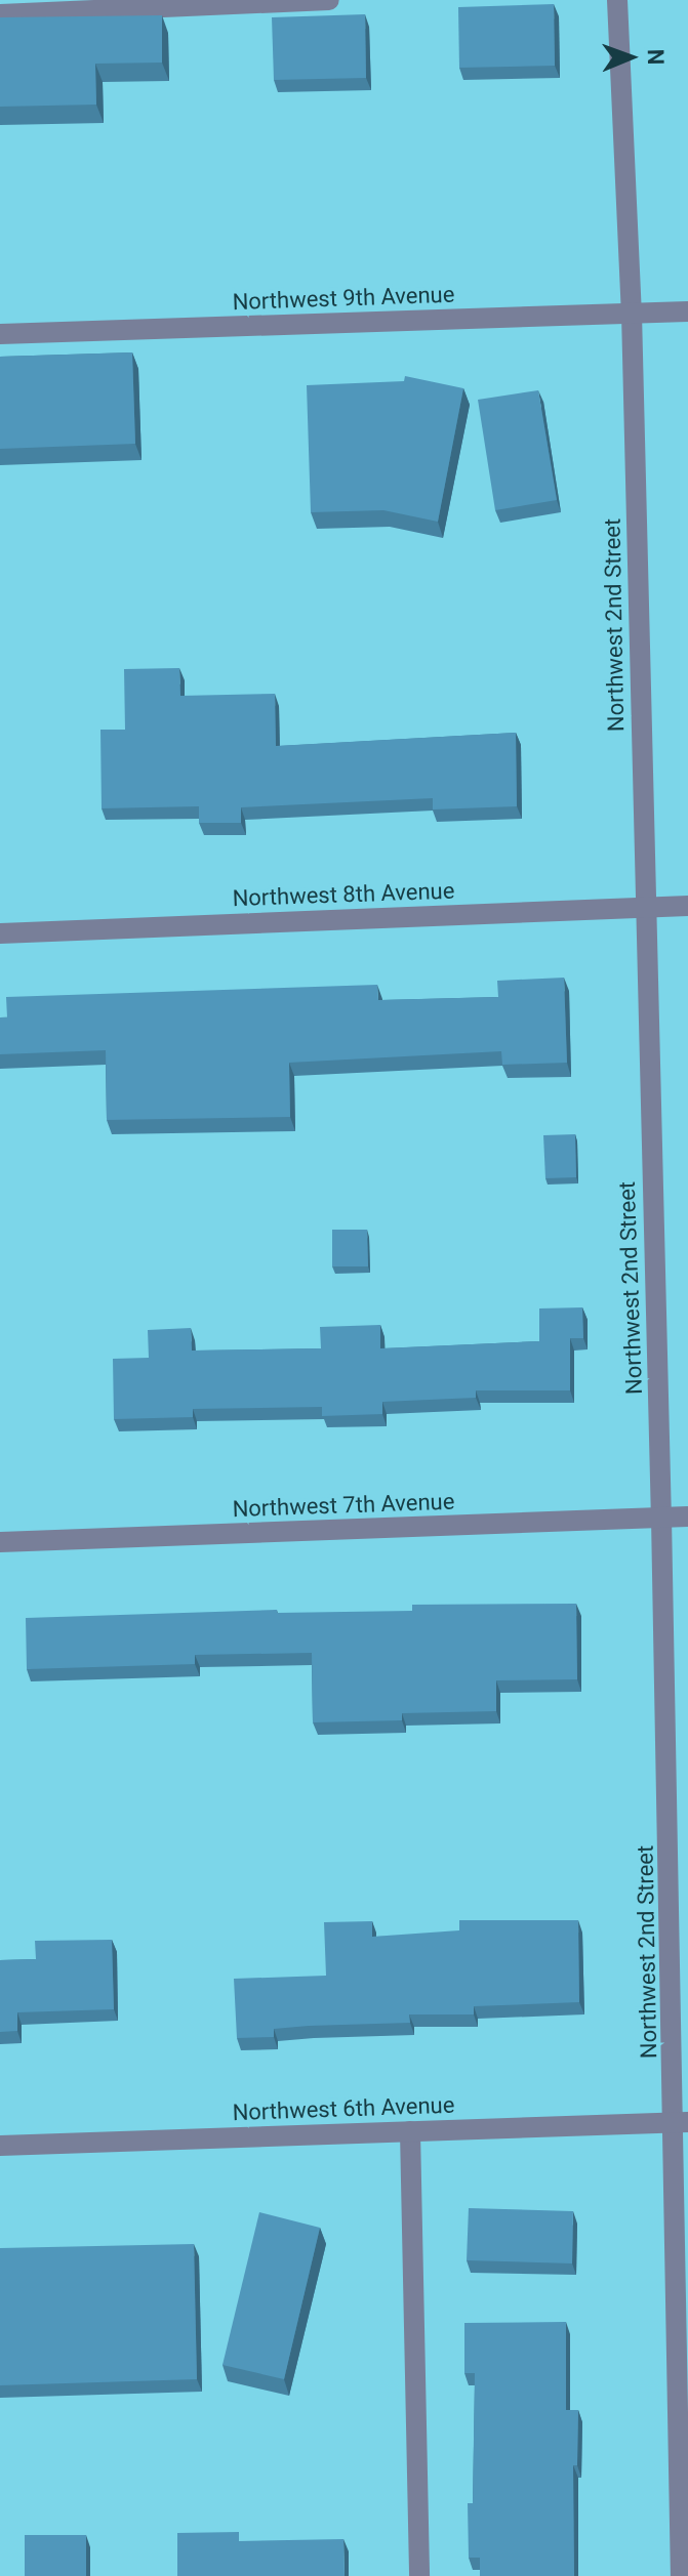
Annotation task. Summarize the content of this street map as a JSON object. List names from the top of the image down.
{
  "streets": {
    "street": [
      "Northwest 9th Avenue",
      "Northwest 2nd Street",
      "Northwest 8th Avenue",
      "Northwest 7th Avenue",
      "Northwest 6th Avenue"
    ]
  },
  "crossings": [
    ["Northwest 9th Avenue", "Northwest 2nd Street"],
    ["Northwest 2nd Street", "Northwest 8th Avenue"],
    ["Northwest 2nd Street", "Northwest 7th Avenue"],
    ["Northwest 2nd Street", "Northwest 6th Avenue"]
  ],
  "north": "right"
}
